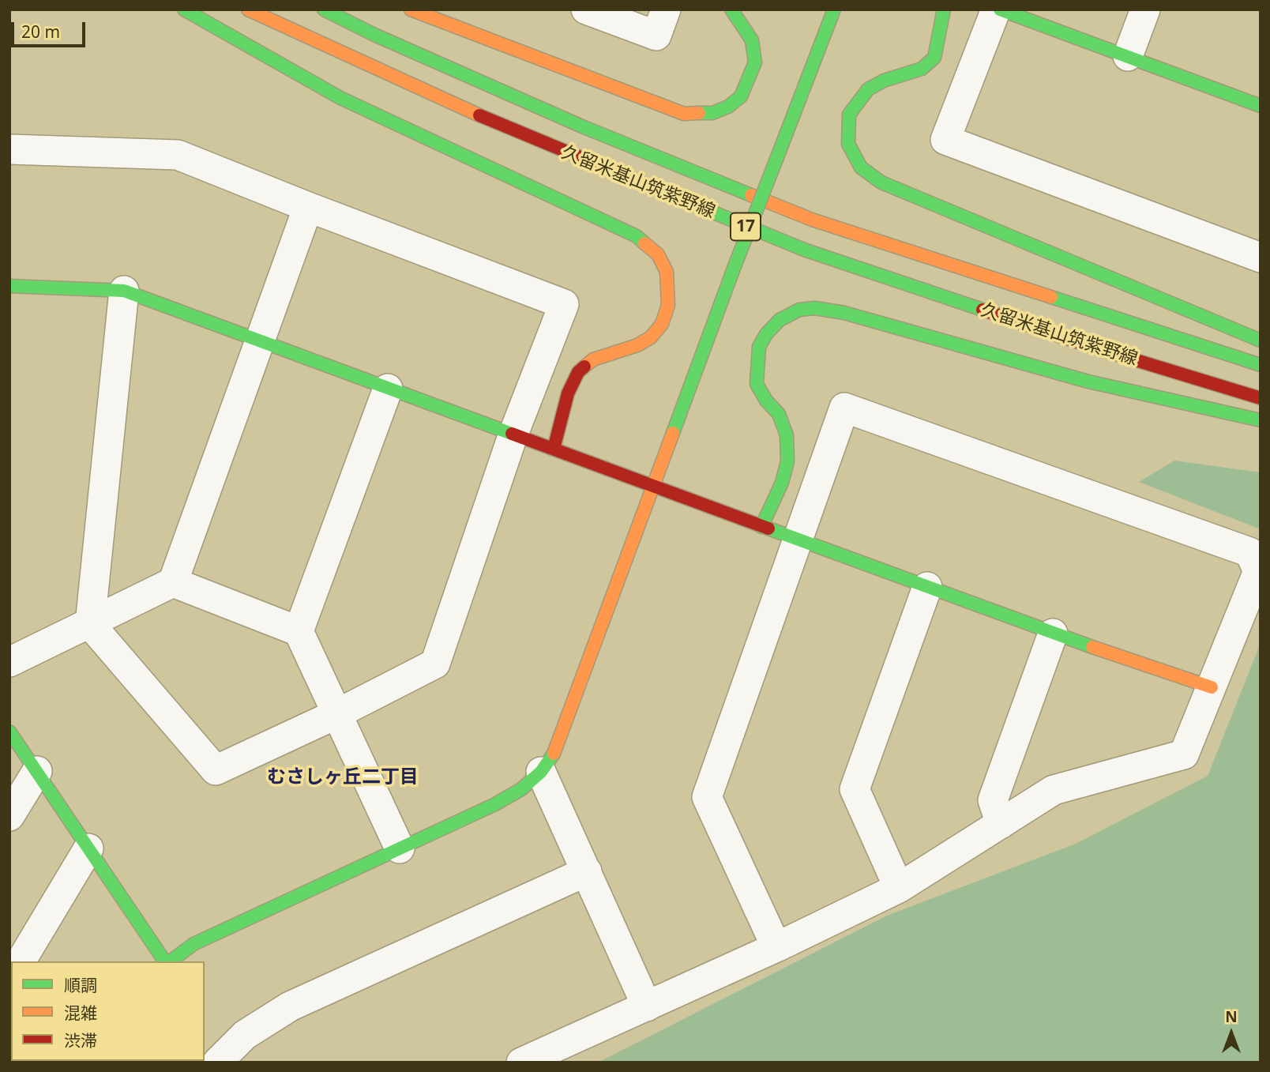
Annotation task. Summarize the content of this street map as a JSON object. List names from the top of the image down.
{
  "streets": {
    "main road": ["久留米基山筑紫野線", "17"]
  },
  "districts": ["むさしヶ丘二丁目"],
  "legend": ["順調", "混雑", "渋滞"],
  "scale_bar": "20 m",
  "north": "top"
}
